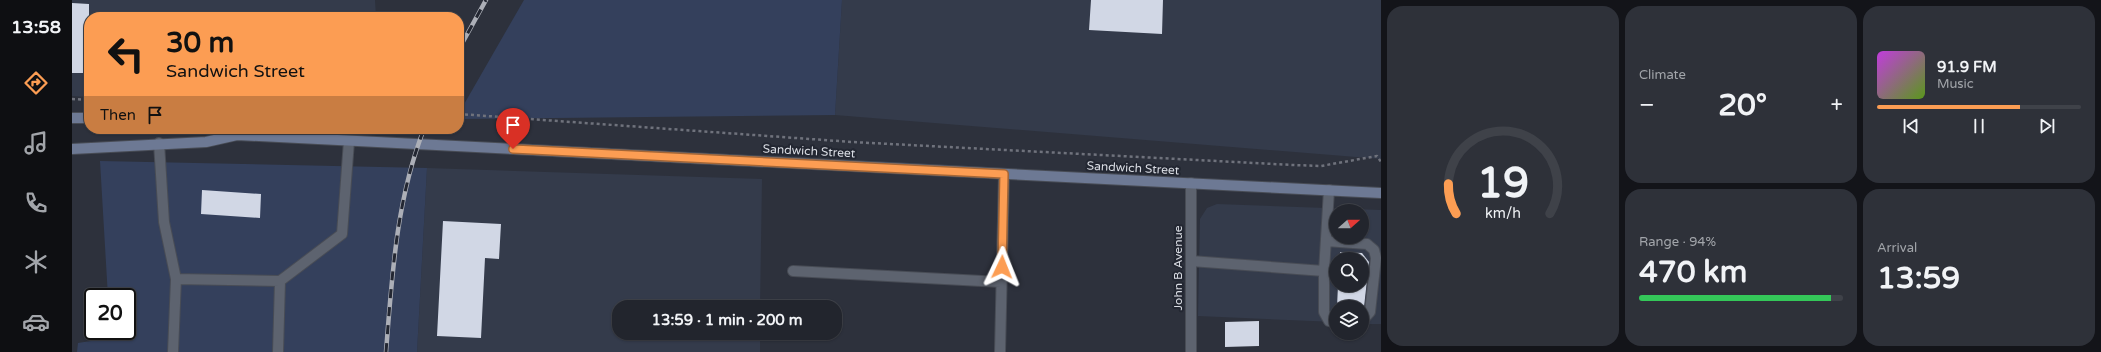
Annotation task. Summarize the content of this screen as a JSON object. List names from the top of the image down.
{
  "streets": {
    "main road": ["Sandwich Street"],
    "street": ["John B Avenue"]
  },
  "crossings": [
    ["Sandwich Street", "John B Avenue"]
  ],
  "north": "right",
  "page": {
    "tabs": "13:58",
    "tile": [
      "Climate",
      ["Range · 94%", "470 km"],
      ["Arrival", "13:59"]
    ],
    "turn": ["30 m", "Sandwich Street"],
    "song": ["91.9 FM", "Music"],
    "heat": ["−", "20°", "+"],
    "then": "Then",
    "limit": "20",
    "trip": "13:59 · 1 min · 200 m",
    "gauge": ["19", "km/h"]
  }
}
